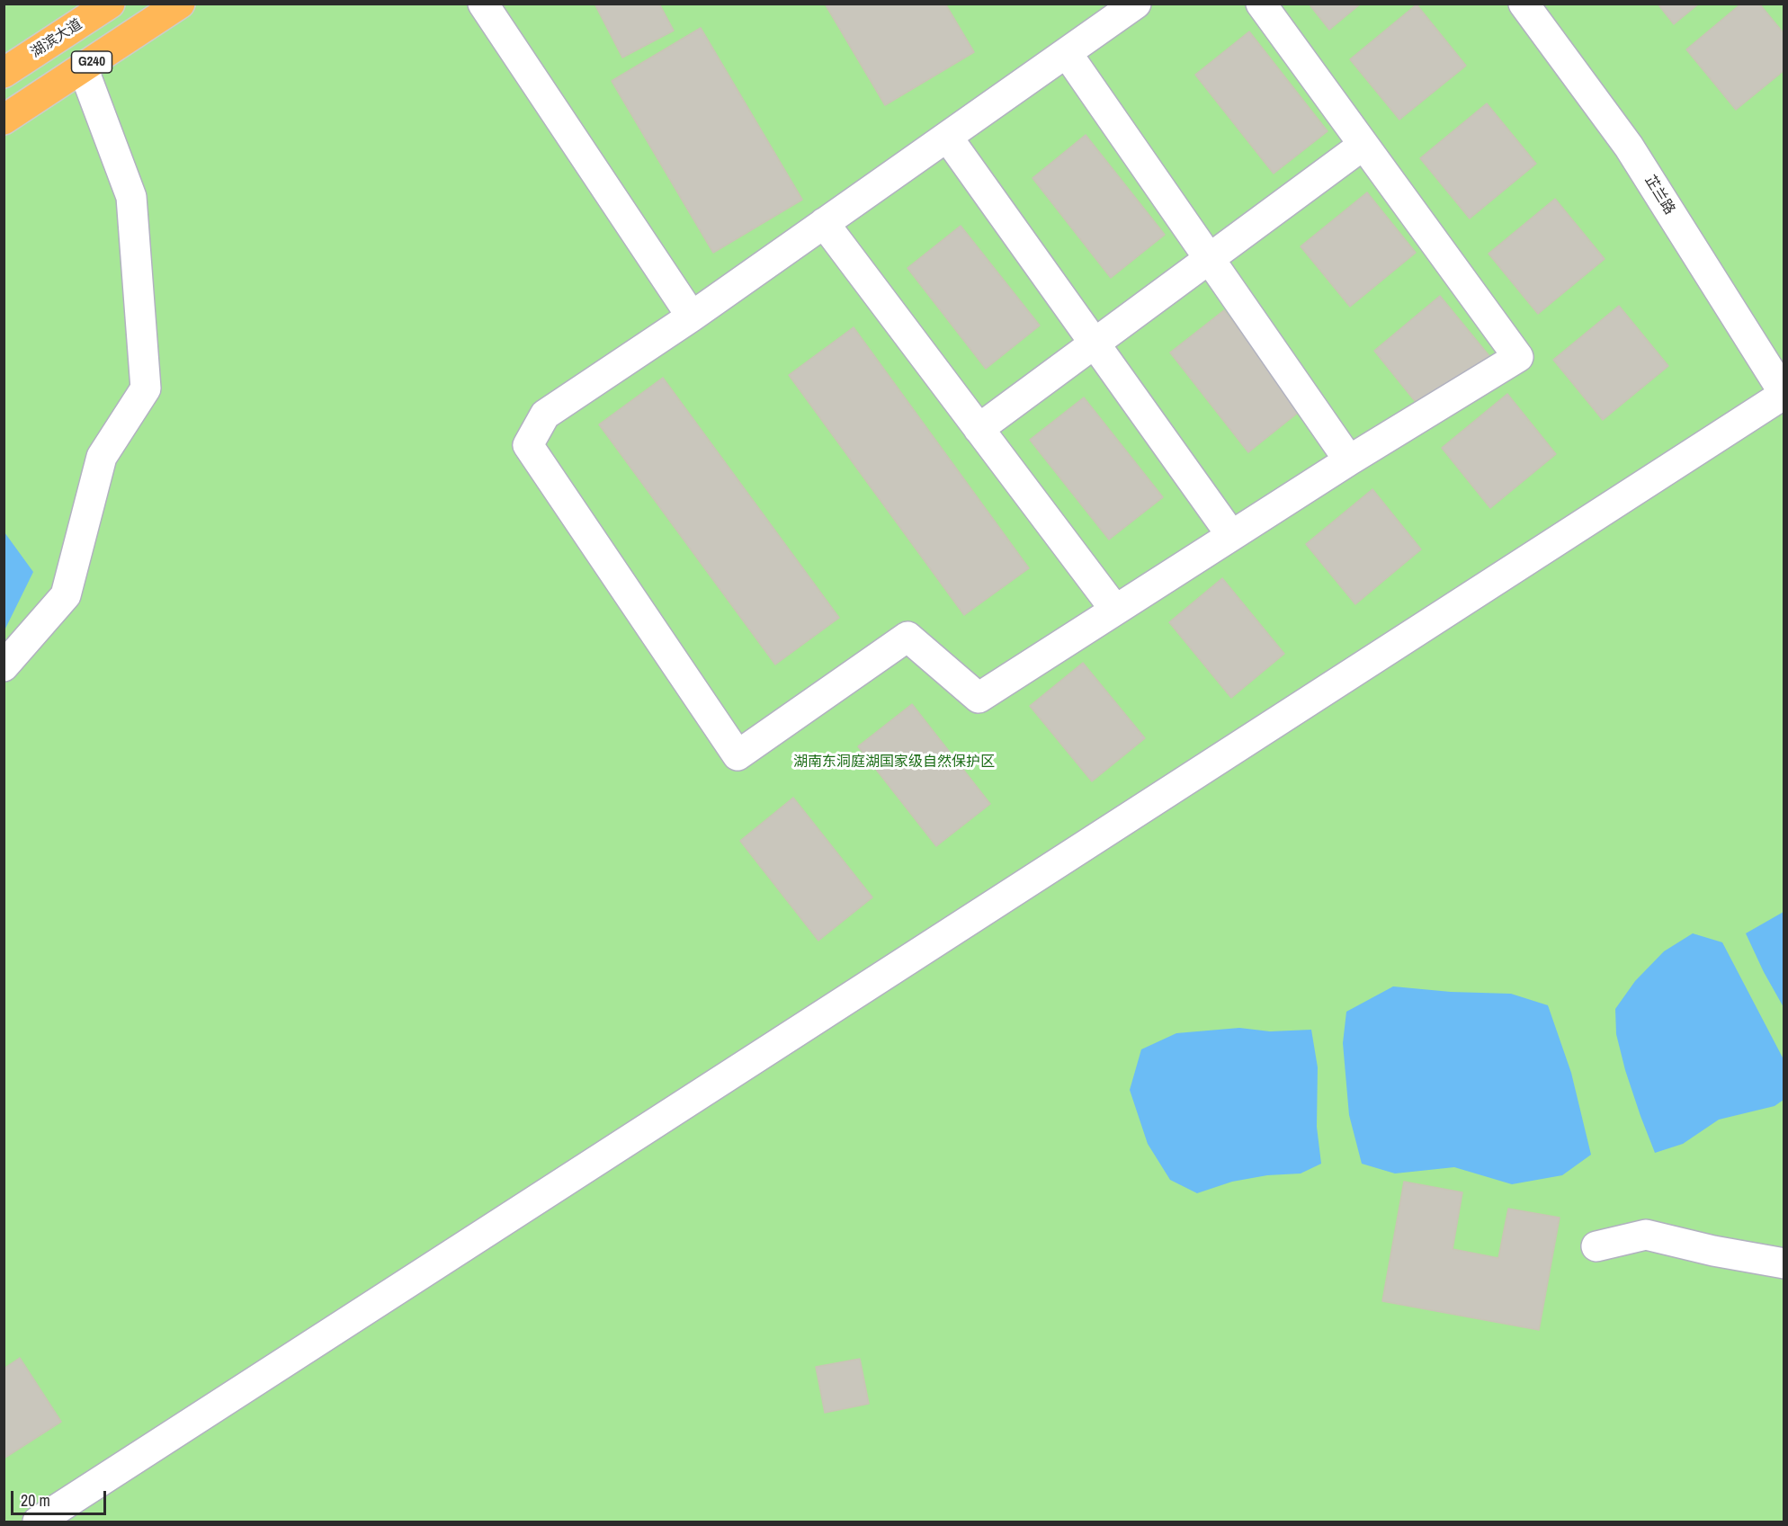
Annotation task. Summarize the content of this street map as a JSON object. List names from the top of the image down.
{
  "streets": {
    "highway": ["湖滨大道", "G240"],
    "street": ["芷兰路"]
  },
  "parks": ["湖南东洞庭湖国家级自然保护区"],
  "scale_bar": "20 m"
}
